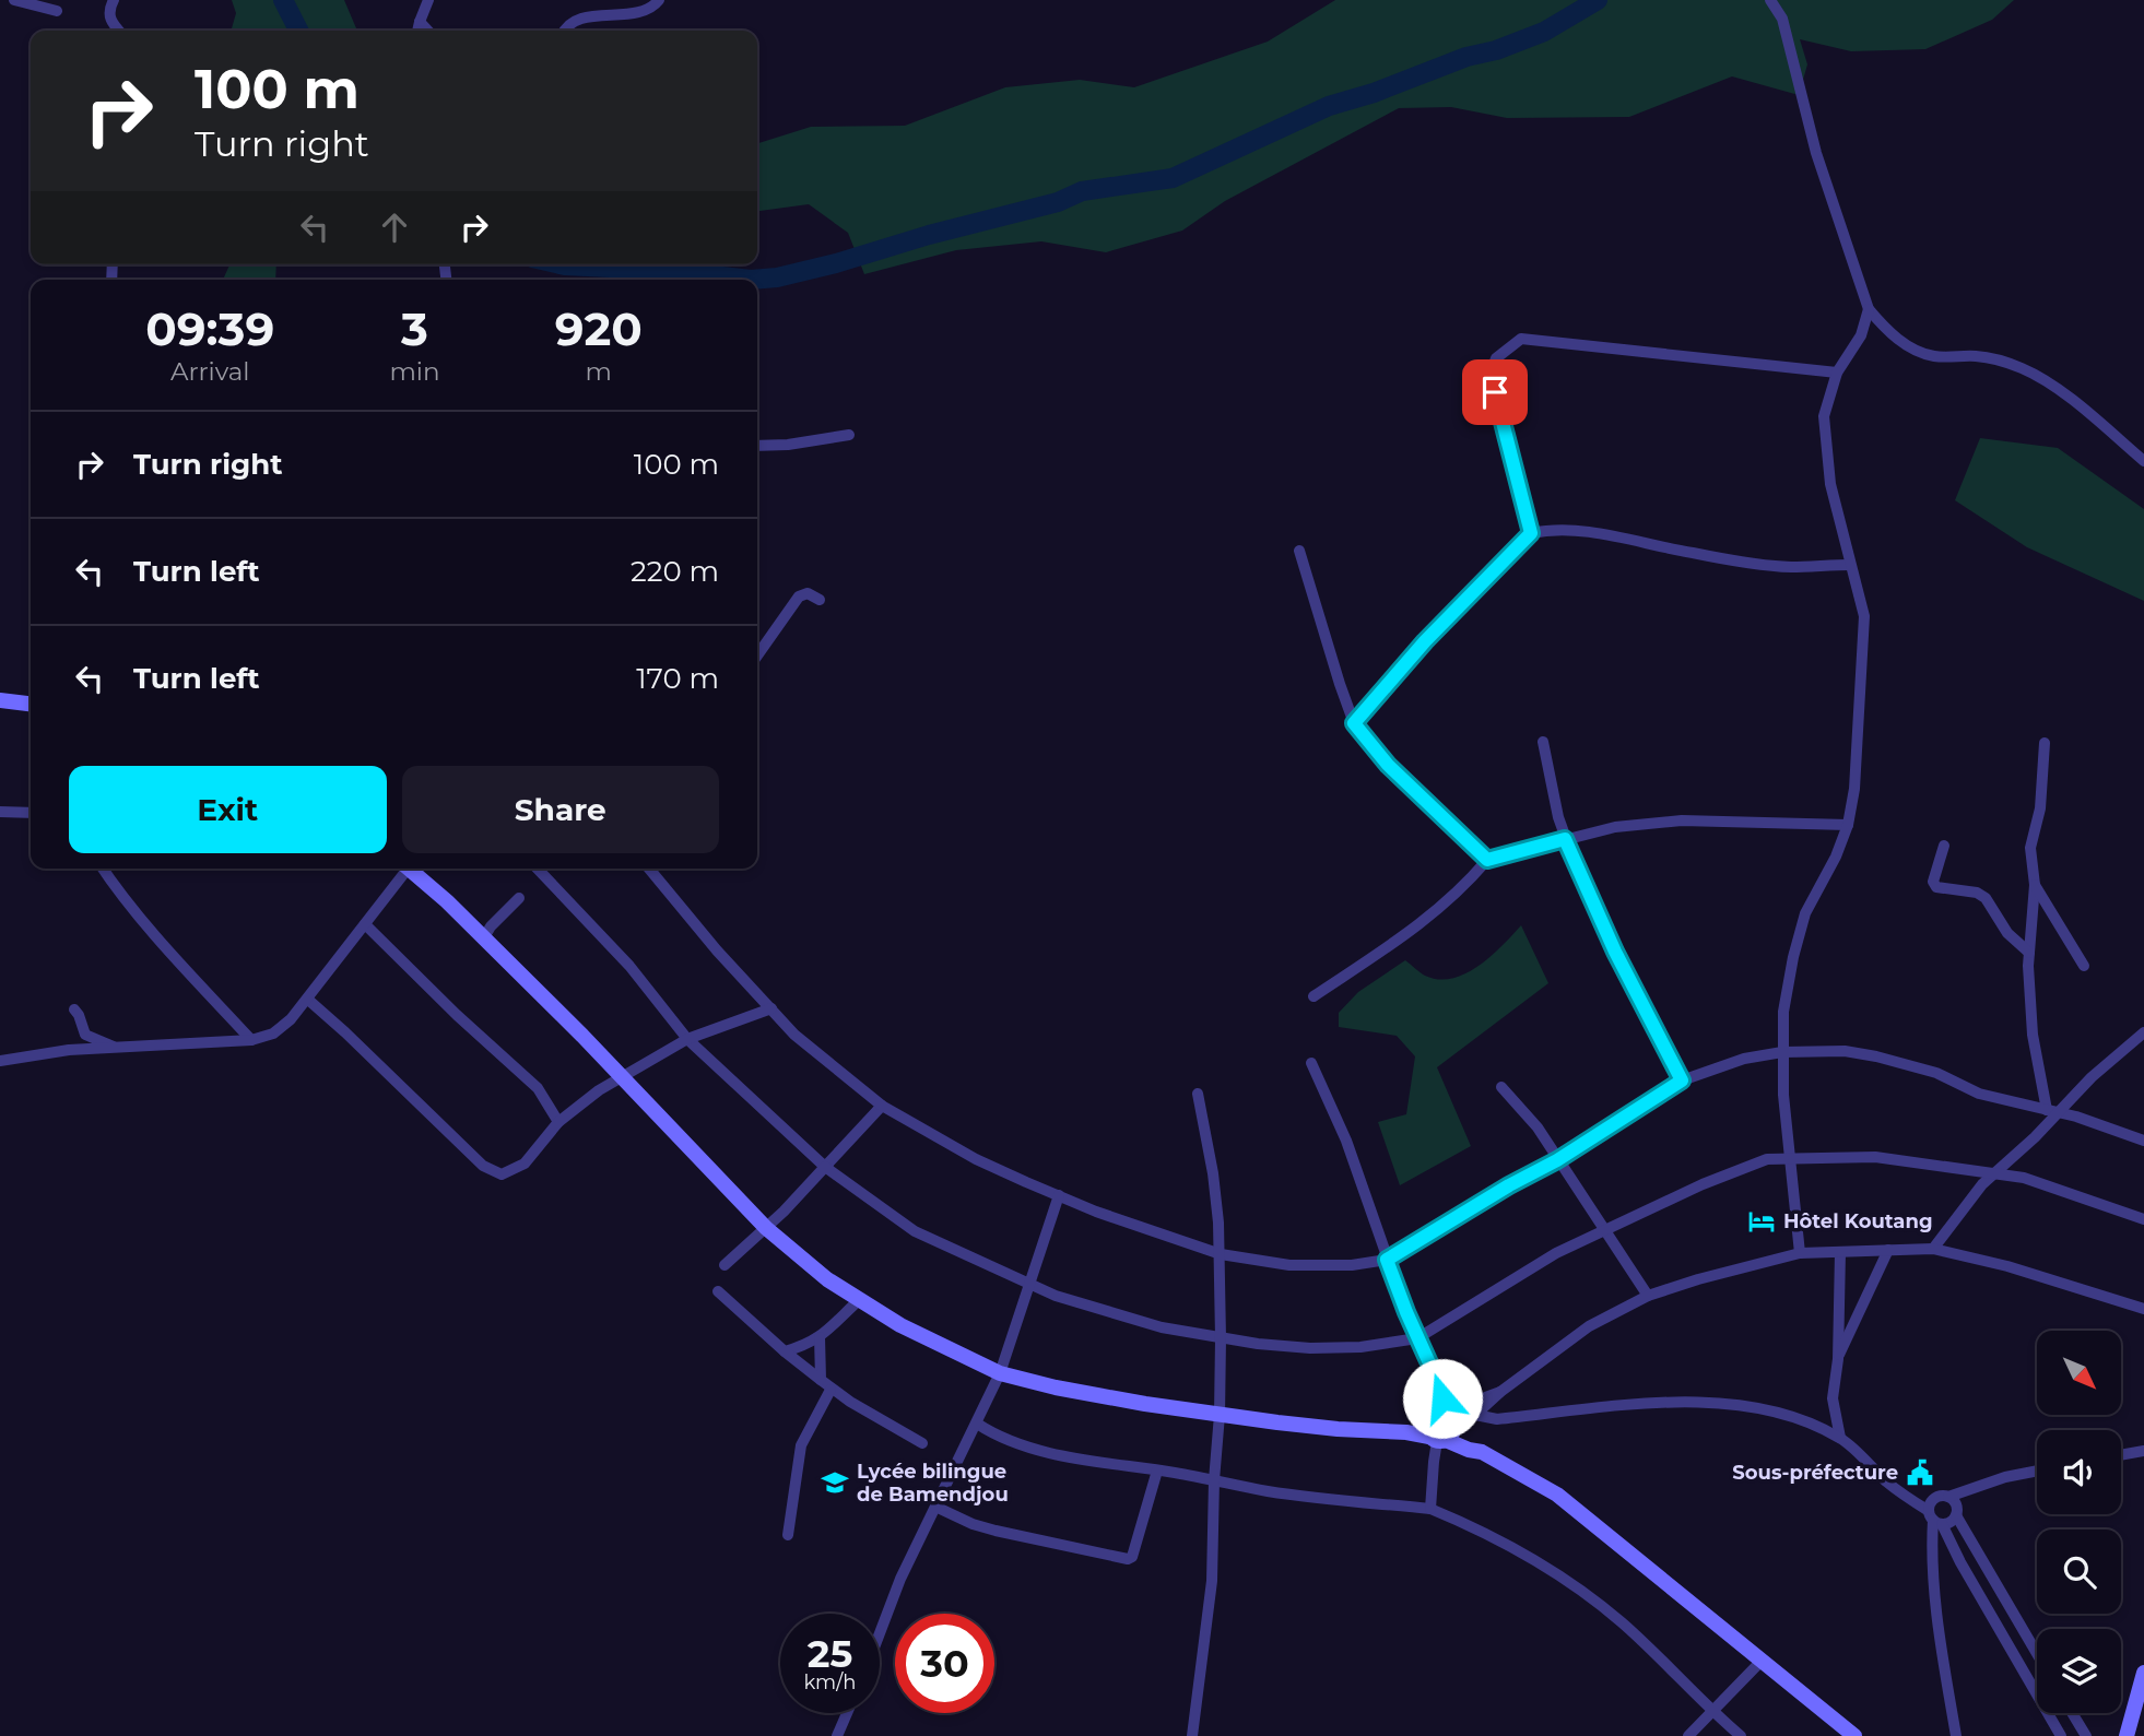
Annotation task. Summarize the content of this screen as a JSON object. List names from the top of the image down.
{
  "places": {
    "hotel": ["Hôtel Koutang"],
    "public building": ["Sous-préfecture"],
    "school or university": ["Lycée bilingue de Bamendjou"]
  },
  "north": "bottom right",
  "page": {
    "turn": ["100 m", "Turn right"],
    "eta": [
      "09:39",
      "Arrival",
      "3",
      "min",
      "920",
      "m"
    ],
    "list": [
      {
        "name": "Turn right",
        "value": "100 m"
      },
      {
        "name": "Turn left",
        "value": "220 m"
      },
      {
        "name": "Turn left",
        "value": "170 m"
      }
    ],
    "buttons": ["Exit", "Share"],
    "speed": "25 km/h",
    "limit": "30"
  }
}
